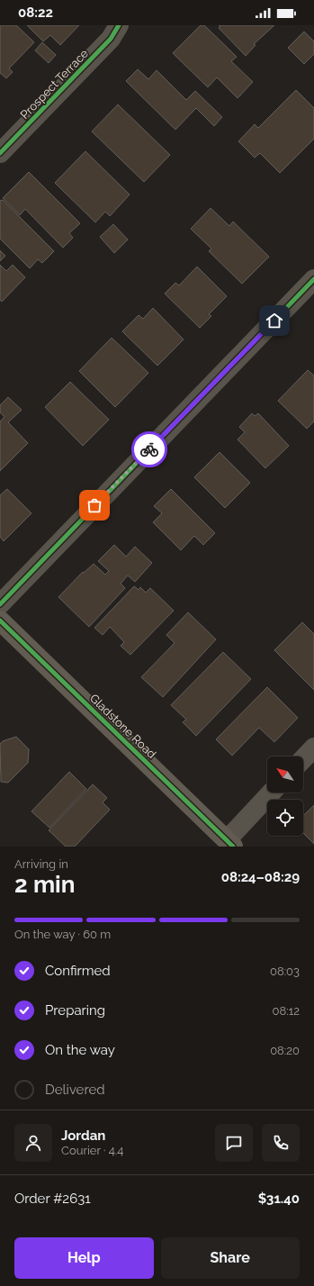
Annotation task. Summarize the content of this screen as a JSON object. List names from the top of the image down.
{
  "streets": {
    "main road": ["Gladstone Road"],
    "street": ["Prospect Terrace"]
  },
  "north": "top left",
  "page": {
    "status": "08:22",
    "heading": ["2 min", "Arriving in", "08:24–08:29"],
    "panel": [
      "Jordan",
      "Courier · 4.4",
      "Order #2631",
      "$31.40"
    ],
    "bar": "On the way · 60 m",
    "list": [
      ["Confirmed", "08:03"],
      ["Preparing", "08:12"],
      ["On the way", "08:20"],
      "Delivered"
    ],
    "buttons": ["Help", "Share"]
  }
}
